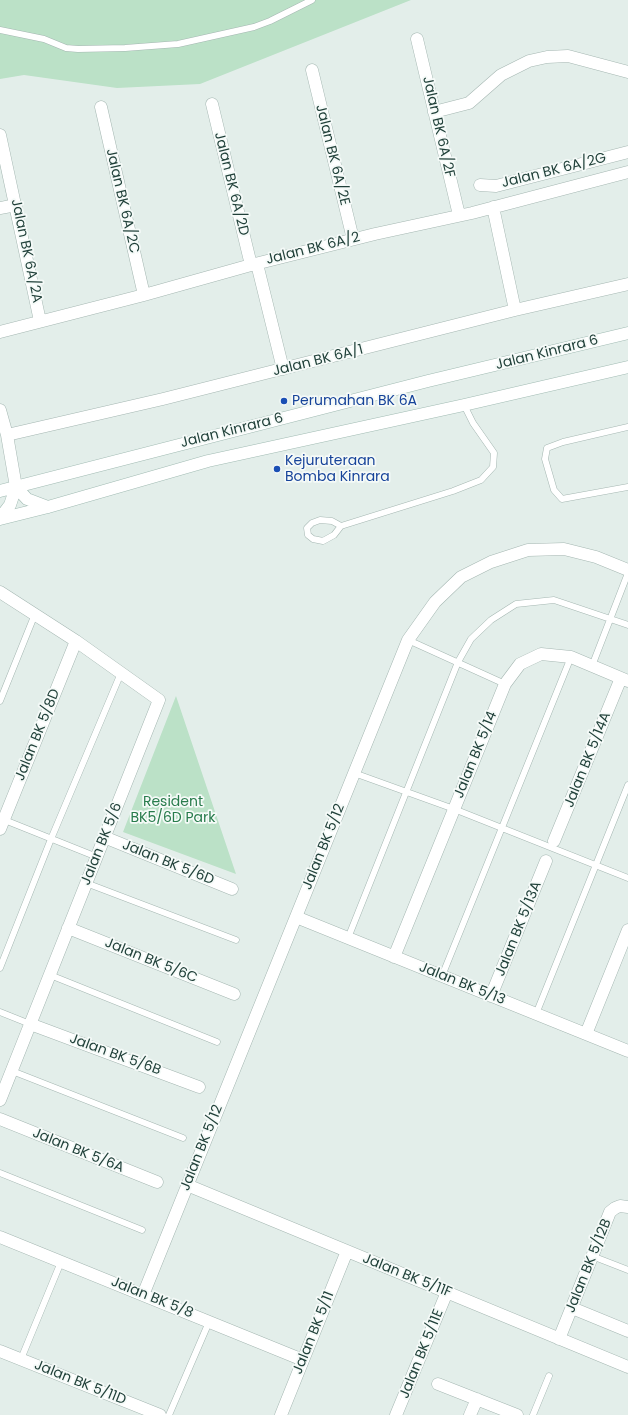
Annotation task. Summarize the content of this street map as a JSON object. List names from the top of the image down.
{
  "streets": {
    "street": [
      "Jalan BK 6A/2F",
      "Jalan BK 6A/2E",
      "Jalan BK 6A/2G",
      "Jalan BK 6A/2D",
      "Jalan BK 6A/2C",
      "Jalan BK 6A/2",
      "Jalan BK 6A/2A",
      "Jalan Kinrara 6",
      "Jalan BK 6A/1",
      "Jalan BK 5/8D",
      "Jalan BK 5/14",
      "Jalan BK 5/14A",
      "Jalan BK 5/6",
      "Jalan BK 5/12",
      "Jalan BK 5/6D",
      "Jalan BK 5/13A",
      "Jalan BK 5/6C",
      "Jalan BK 5/13",
      "Jalan BK 5/6B",
      "Jalan BK 5/6A",
      "Jalan BK 5/12B",
      "Jalan BK 5/11F",
      "Jalan BK 5/8",
      "Jalan BK 5/11",
      "Jalan BK 5/11E",
      "Jalan BK 5/11D"
    ]
  },
  "crossings": [
    ["Jalan BK 6A/2F", "Jalan BK 6A/2"],
    ["Jalan BK 6A/2E", "Jalan BK 6A/2"],
    ["Jalan BK 6A/2D", "Jalan BK 6A/2"],
    ["Jalan BK 6A/2D", "Jalan BK 6A/1"],
    ["Jalan BK 6A/2C", "Jalan BK 6A/2"],
    ["Jalan BK 6A/2", "Jalan BK 6A/2A"],
    ["Jalan BK 5/8D", "Jalan BK 5/6"],
    ["Jalan BK 5/14", "Jalan BK 5/14A"],
    ["Jalan BK 5/14", "Jalan BK 5/13"],
    ["Jalan BK 5/6", "Jalan BK 5/6D"],
    ["Jalan BK 5/6", "Jalan BK 5/6C"],
    ["Jalan BK 5/6", "Jalan BK 5/6B"],
    ["Jalan BK 5/12", "Jalan BK 5/13"],
    ["Jalan BK 5/12", "Jalan BK 5/11F"],
    ["Jalan BK 5/12", "Jalan BK 5/8"],
    ["Jalan BK 5/13A", "Jalan BK 5/13"],
    ["Jalan BK 5/12B", "Jalan BK 5/11F"],
    ["Jalan BK 5/11F", "Jalan BK 5/11"],
    ["Jalan BK 5/11F", "Jalan BK 5/11E"],
    ["Jalan BK 5/8", "Jalan BK 5/11"]
  ],
  "parks": ["Resident BK5/6D Park"],
  "places": ["Perumahan BK 6A", "Kejuruteraan Bomba Kinrara"]
}
